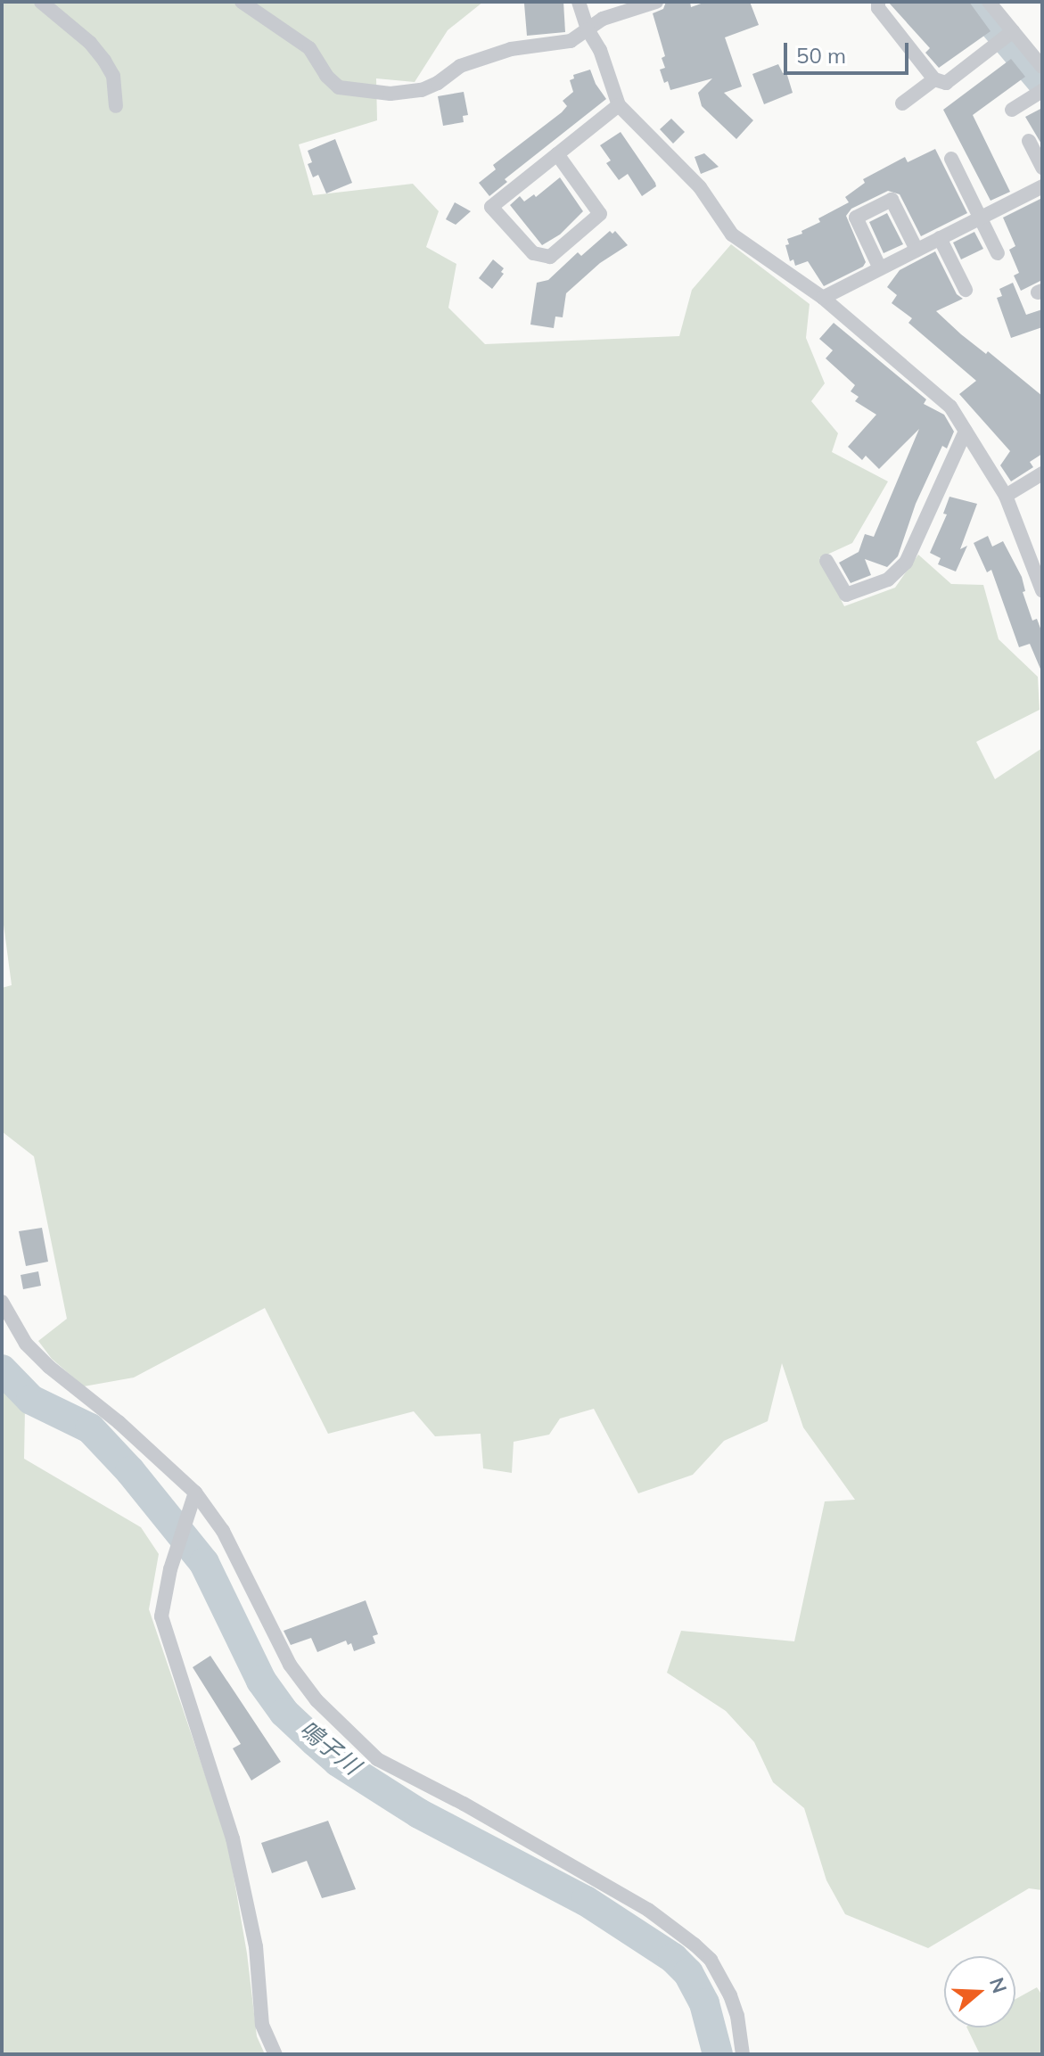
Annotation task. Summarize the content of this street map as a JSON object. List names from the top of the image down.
{
  "water": ["鳴子川"],
  "scale_bar": "50 m",
  "north": "right"
}
